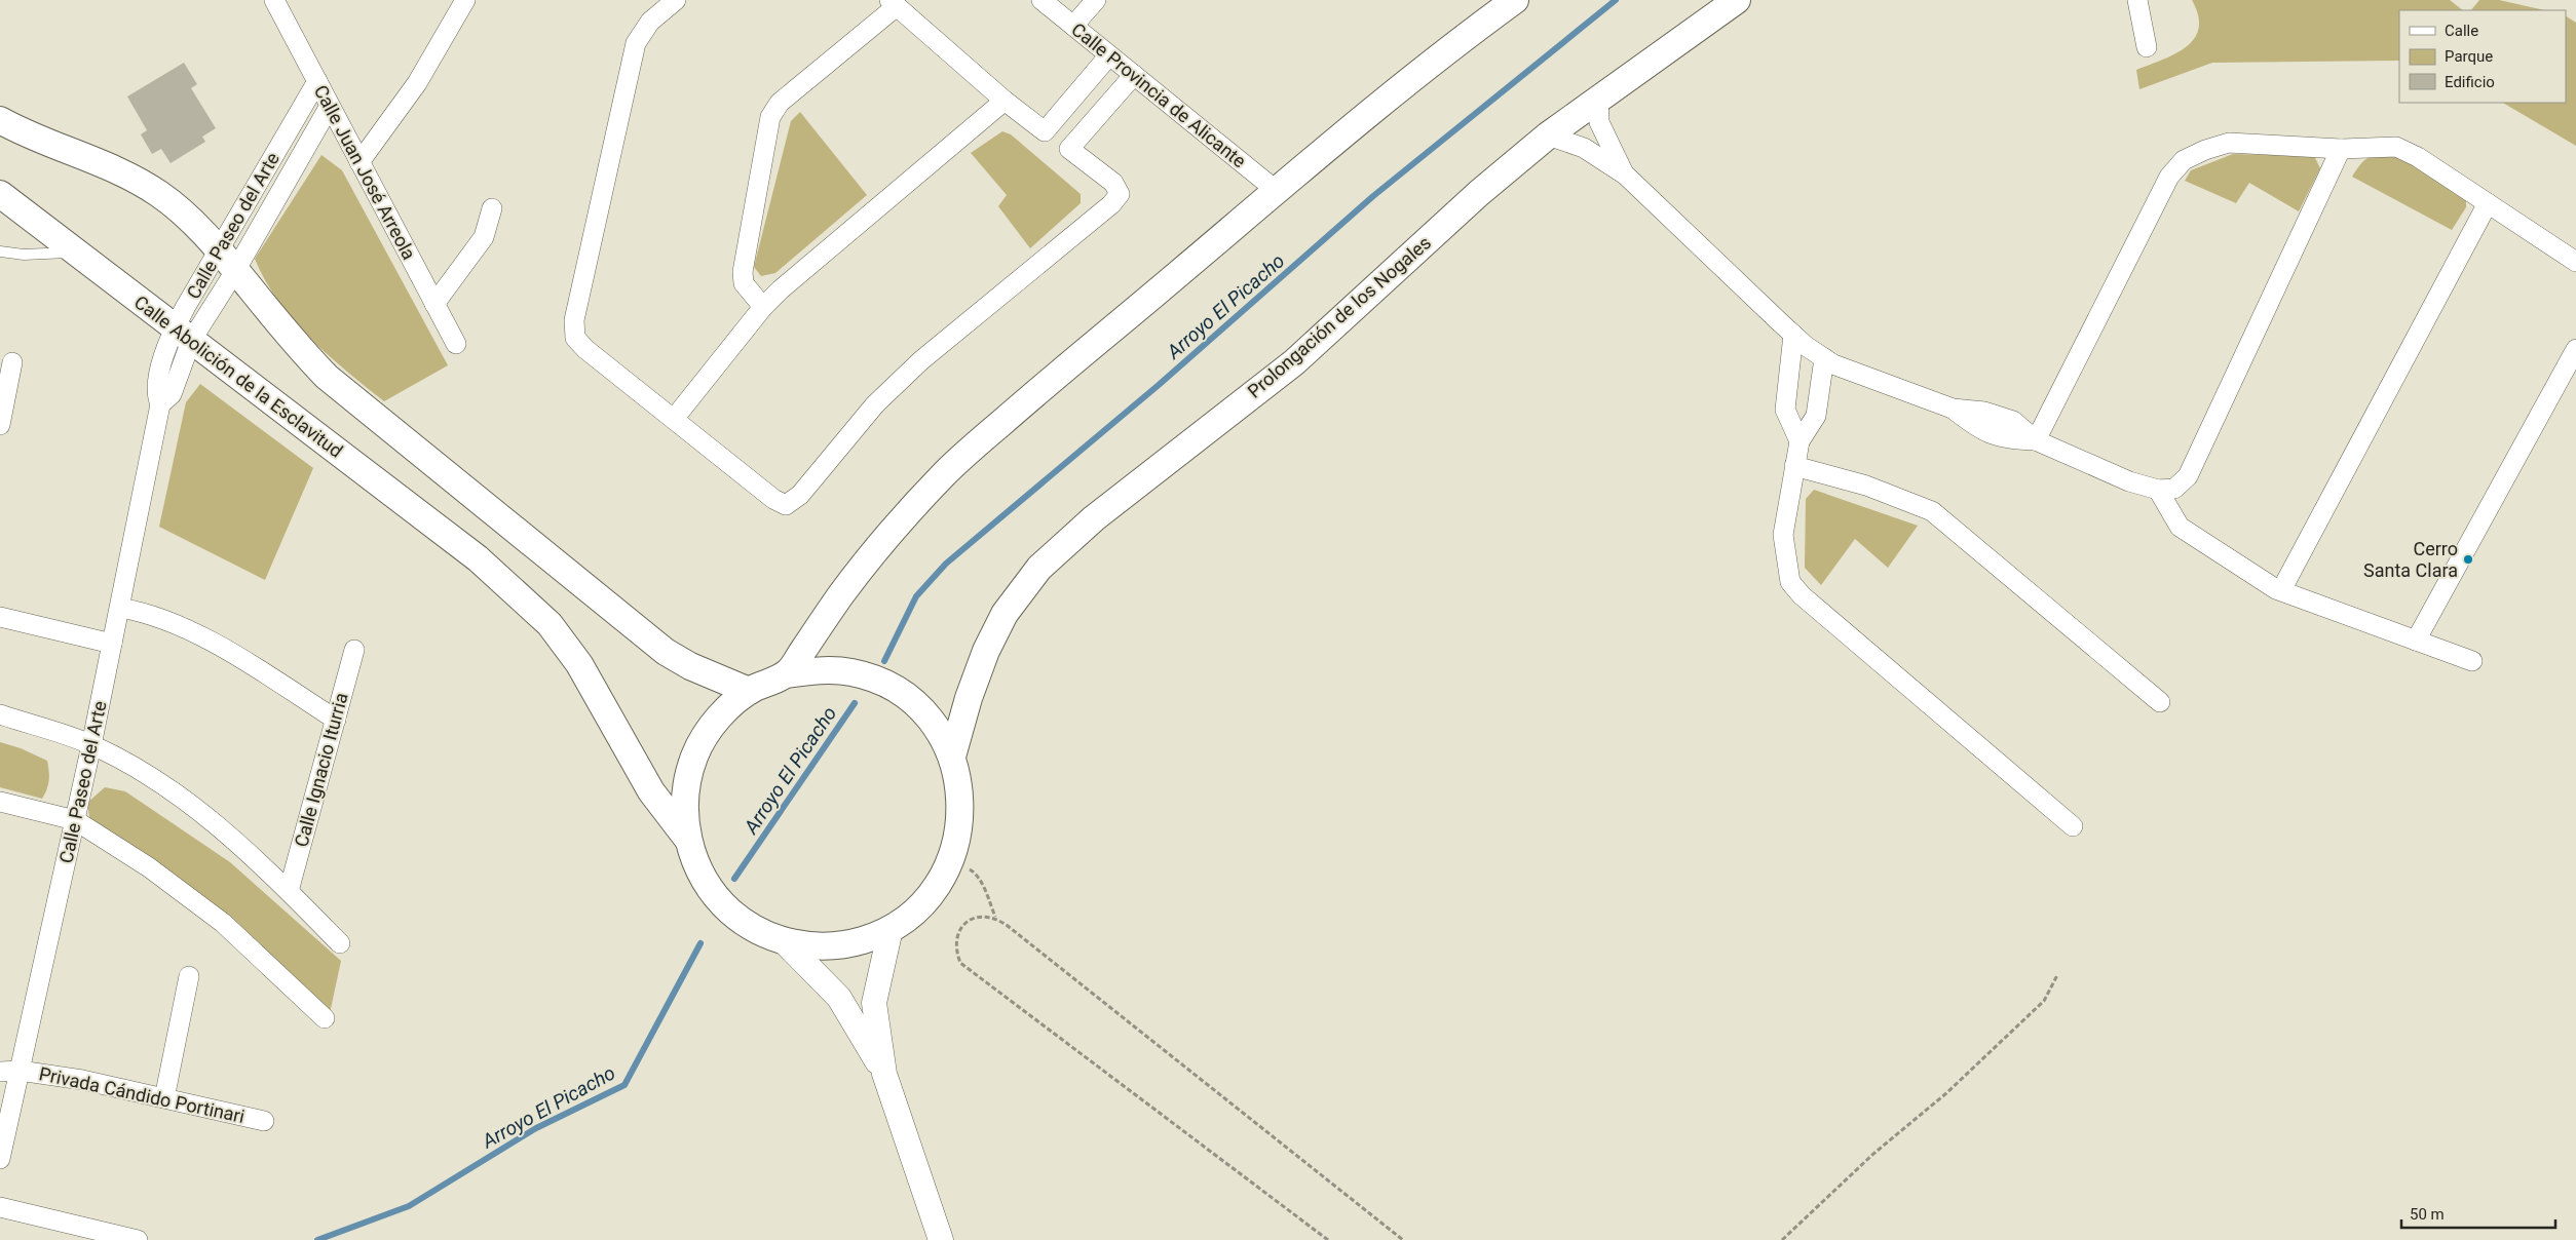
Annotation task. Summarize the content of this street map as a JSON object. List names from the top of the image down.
{
  "streets": {
    "main road": ["Prolongación de los Nogales", "Calle Abolición de la Esclavitud"],
    "street": [
      "Calle Provincia de Alicante",
      "Calle Juan José Arreola",
      "Calle Paseo del Arte",
      "Calle Ignacio Iturria",
      "Privada Cándido Portinari"
    ]
  },
  "crossings": [
    ["Calle Juan José Arreola", "Calle Paseo del Arte"],
    ["Calle Paseo del Arte", "Calle Abolición de la Esclavitud"],
    ["Calle Paseo del Arte", "Privada Cándido Portinari"]
  ],
  "water": ["Arroyo El Picacho"],
  "places": ["Cerro Santa Clara"],
  "legend": ["Calle", "Parque", "Edificio"],
  "scale_bar": "50 m"
}
